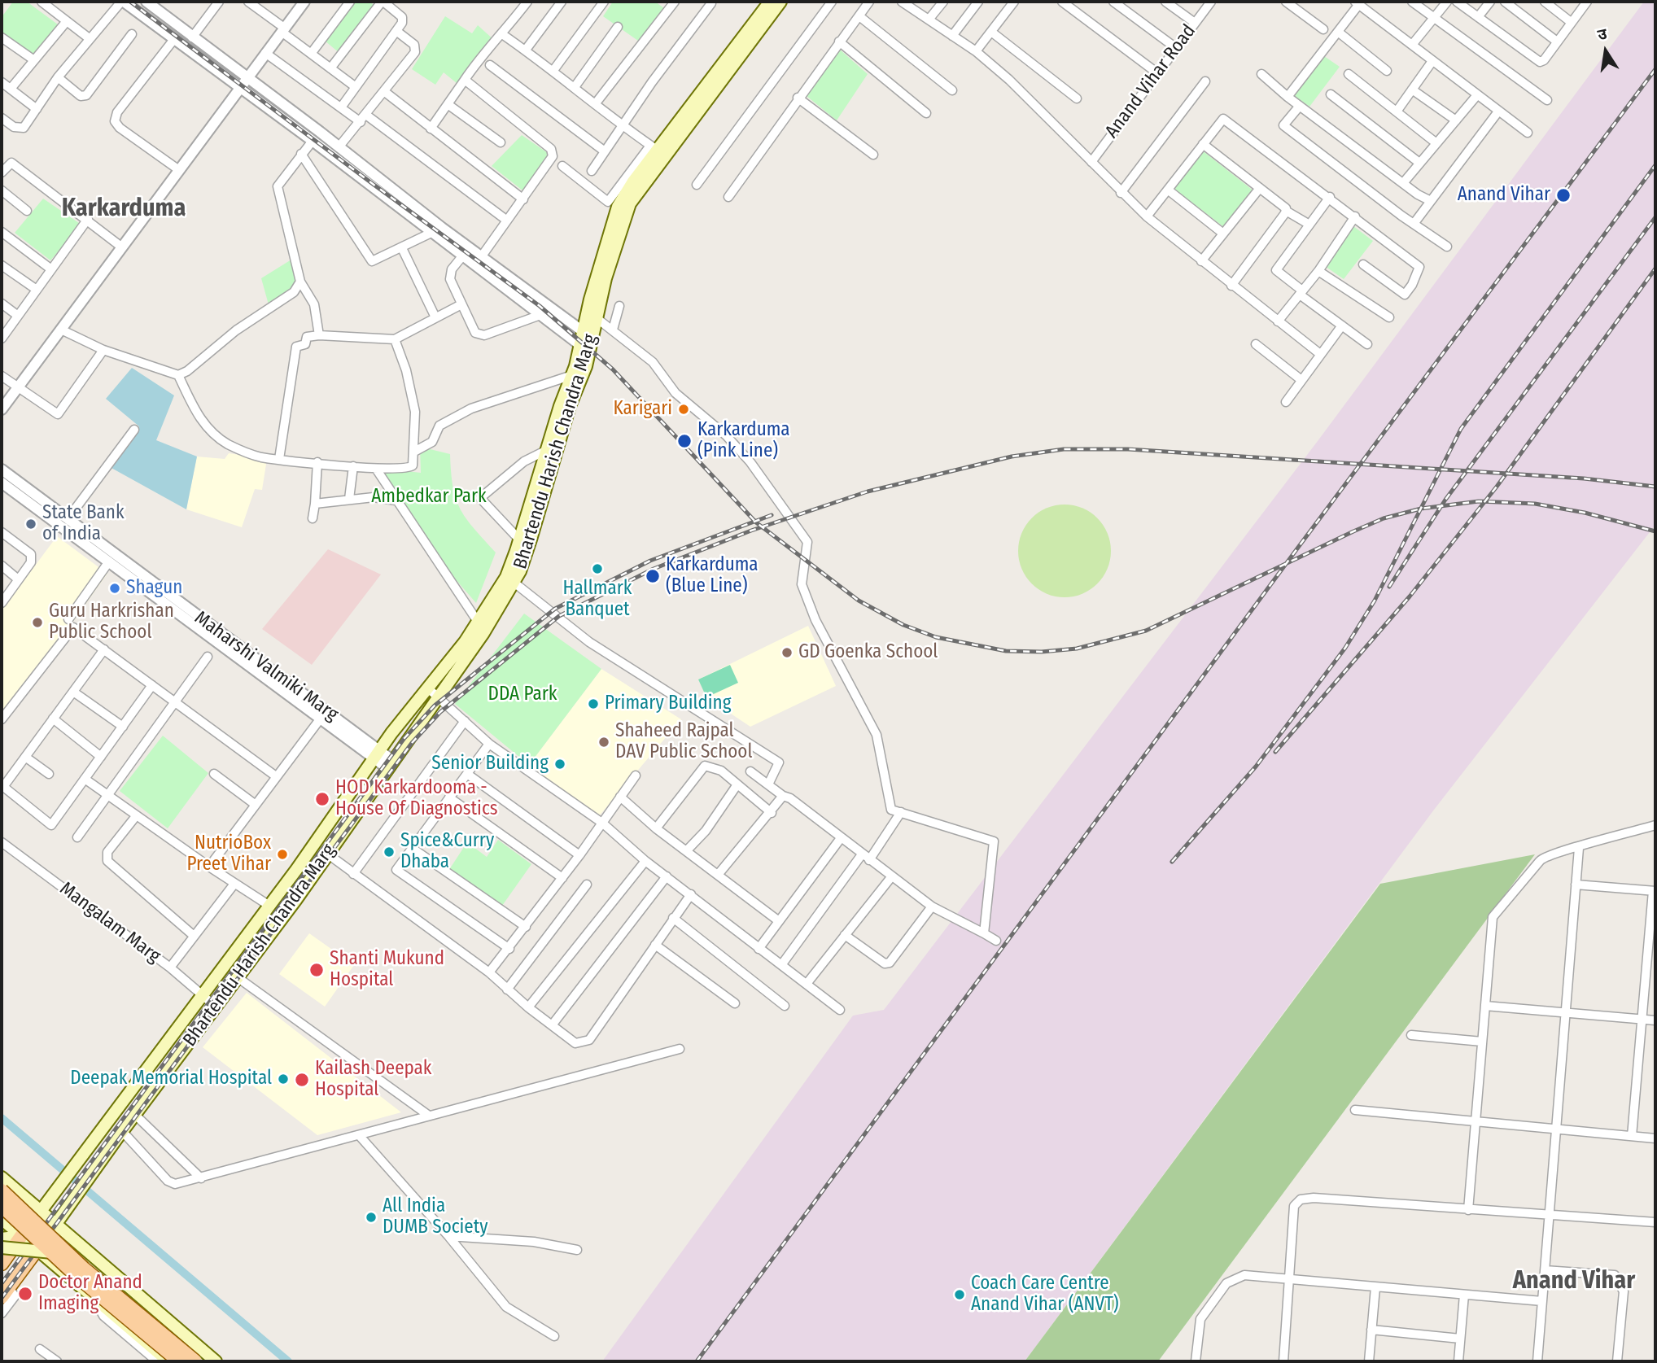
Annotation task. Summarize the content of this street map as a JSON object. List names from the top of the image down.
{
  "streets": {
    "main road": ["Bhartendu Harish Chandra Marg"],
    "street": ["Anand Vihar Road", "Maharshi Valmiki Marg", "Mangalam Marg"]
  },
  "crossings": [
    ["Bhartendu Harish Chandra Marg", "Maharshi Valmiki Marg"],
    ["Bhartendu Harish Chandra Marg", "Mangalam Marg"]
  ],
  "districts": ["Karkarduma", "Anand Vihar"],
  "parks": ["Ambedkar Park", "DDA Park"],
  "places": [
    "Anand Vihar",
    "Karigari",
    "Karkarduma (Pink Line)",
    "State Bank of India",
    "Hallmark Banquet",
    "Karkarduma (Blue Line)",
    "Shagun",
    "Guru Harkrishan Public School",
    "GD Goenka School",
    "Primary Building",
    "Shaheed Rajpal DAV Public School",
    "Senior Building",
    "HOD Karkardooma - House Of Diagnostics",
    "Spice&Curry Dhaba",
    "NutrioBox Preet Vihar",
    "Shanti Mukund Hospital",
    "Deepak Memorial Hospital",
    "Kailash Deepak Hospital",
    "All India DUMB Society",
    "Doctor Anand Imaging",
    "Coach Care Centre Anand Vihar (ANVT)"
  ],
  "north": "top"
}
